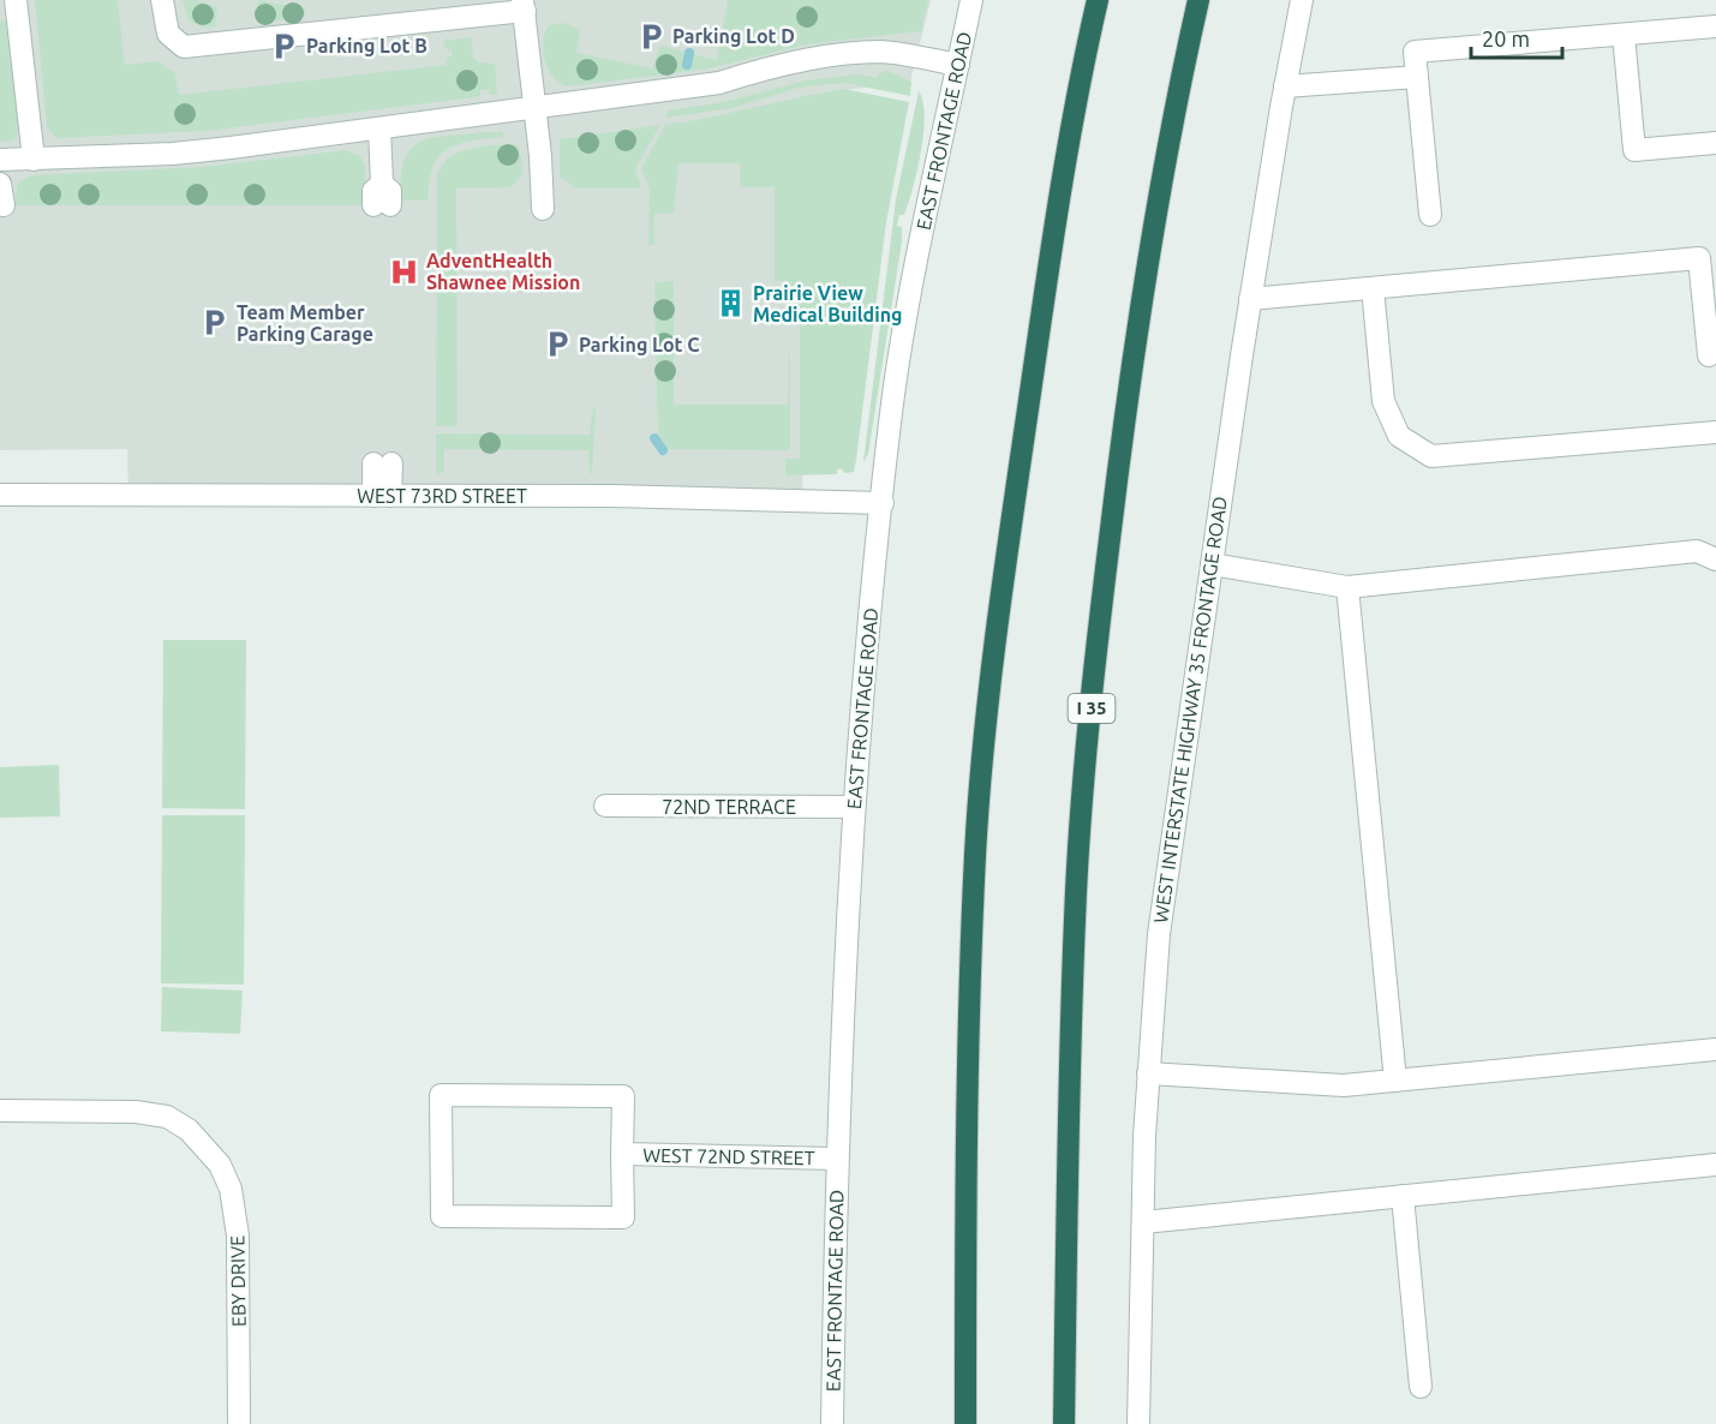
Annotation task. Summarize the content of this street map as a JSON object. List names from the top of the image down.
{
  "streets": {
    "highway": ["I 35"],
    "street": [
      "EAST FRONTAGE ROAD",
      "WEST 73RD STREET",
      "WEST INTERSTATE HIGHWAY 35 FRONTAGE ROAD",
      "72ND TERRACE",
      "WEST 72ND STREET",
      "EBY DRIVE"
    ]
  },
  "crossings": [
    ["EAST FRONTAGE ROAD", "WEST 73RD STREET"],
    ["EAST FRONTAGE ROAD", "72ND TERRACE"],
    ["EAST FRONTAGE ROAD", "WEST 72ND STREET"]
  ],
  "places": {
    "parking": [
      "Parking Lot D",
      "Parking Lot B",
      "Team Member Parking Carage",
      "Parking Lot C"
    ],
    "hospital": ["AdventHealth Shawnee Mission"],
    "building": ["Prairie View Medical Building"]
  },
  "scale_bar": "20 m"
}
